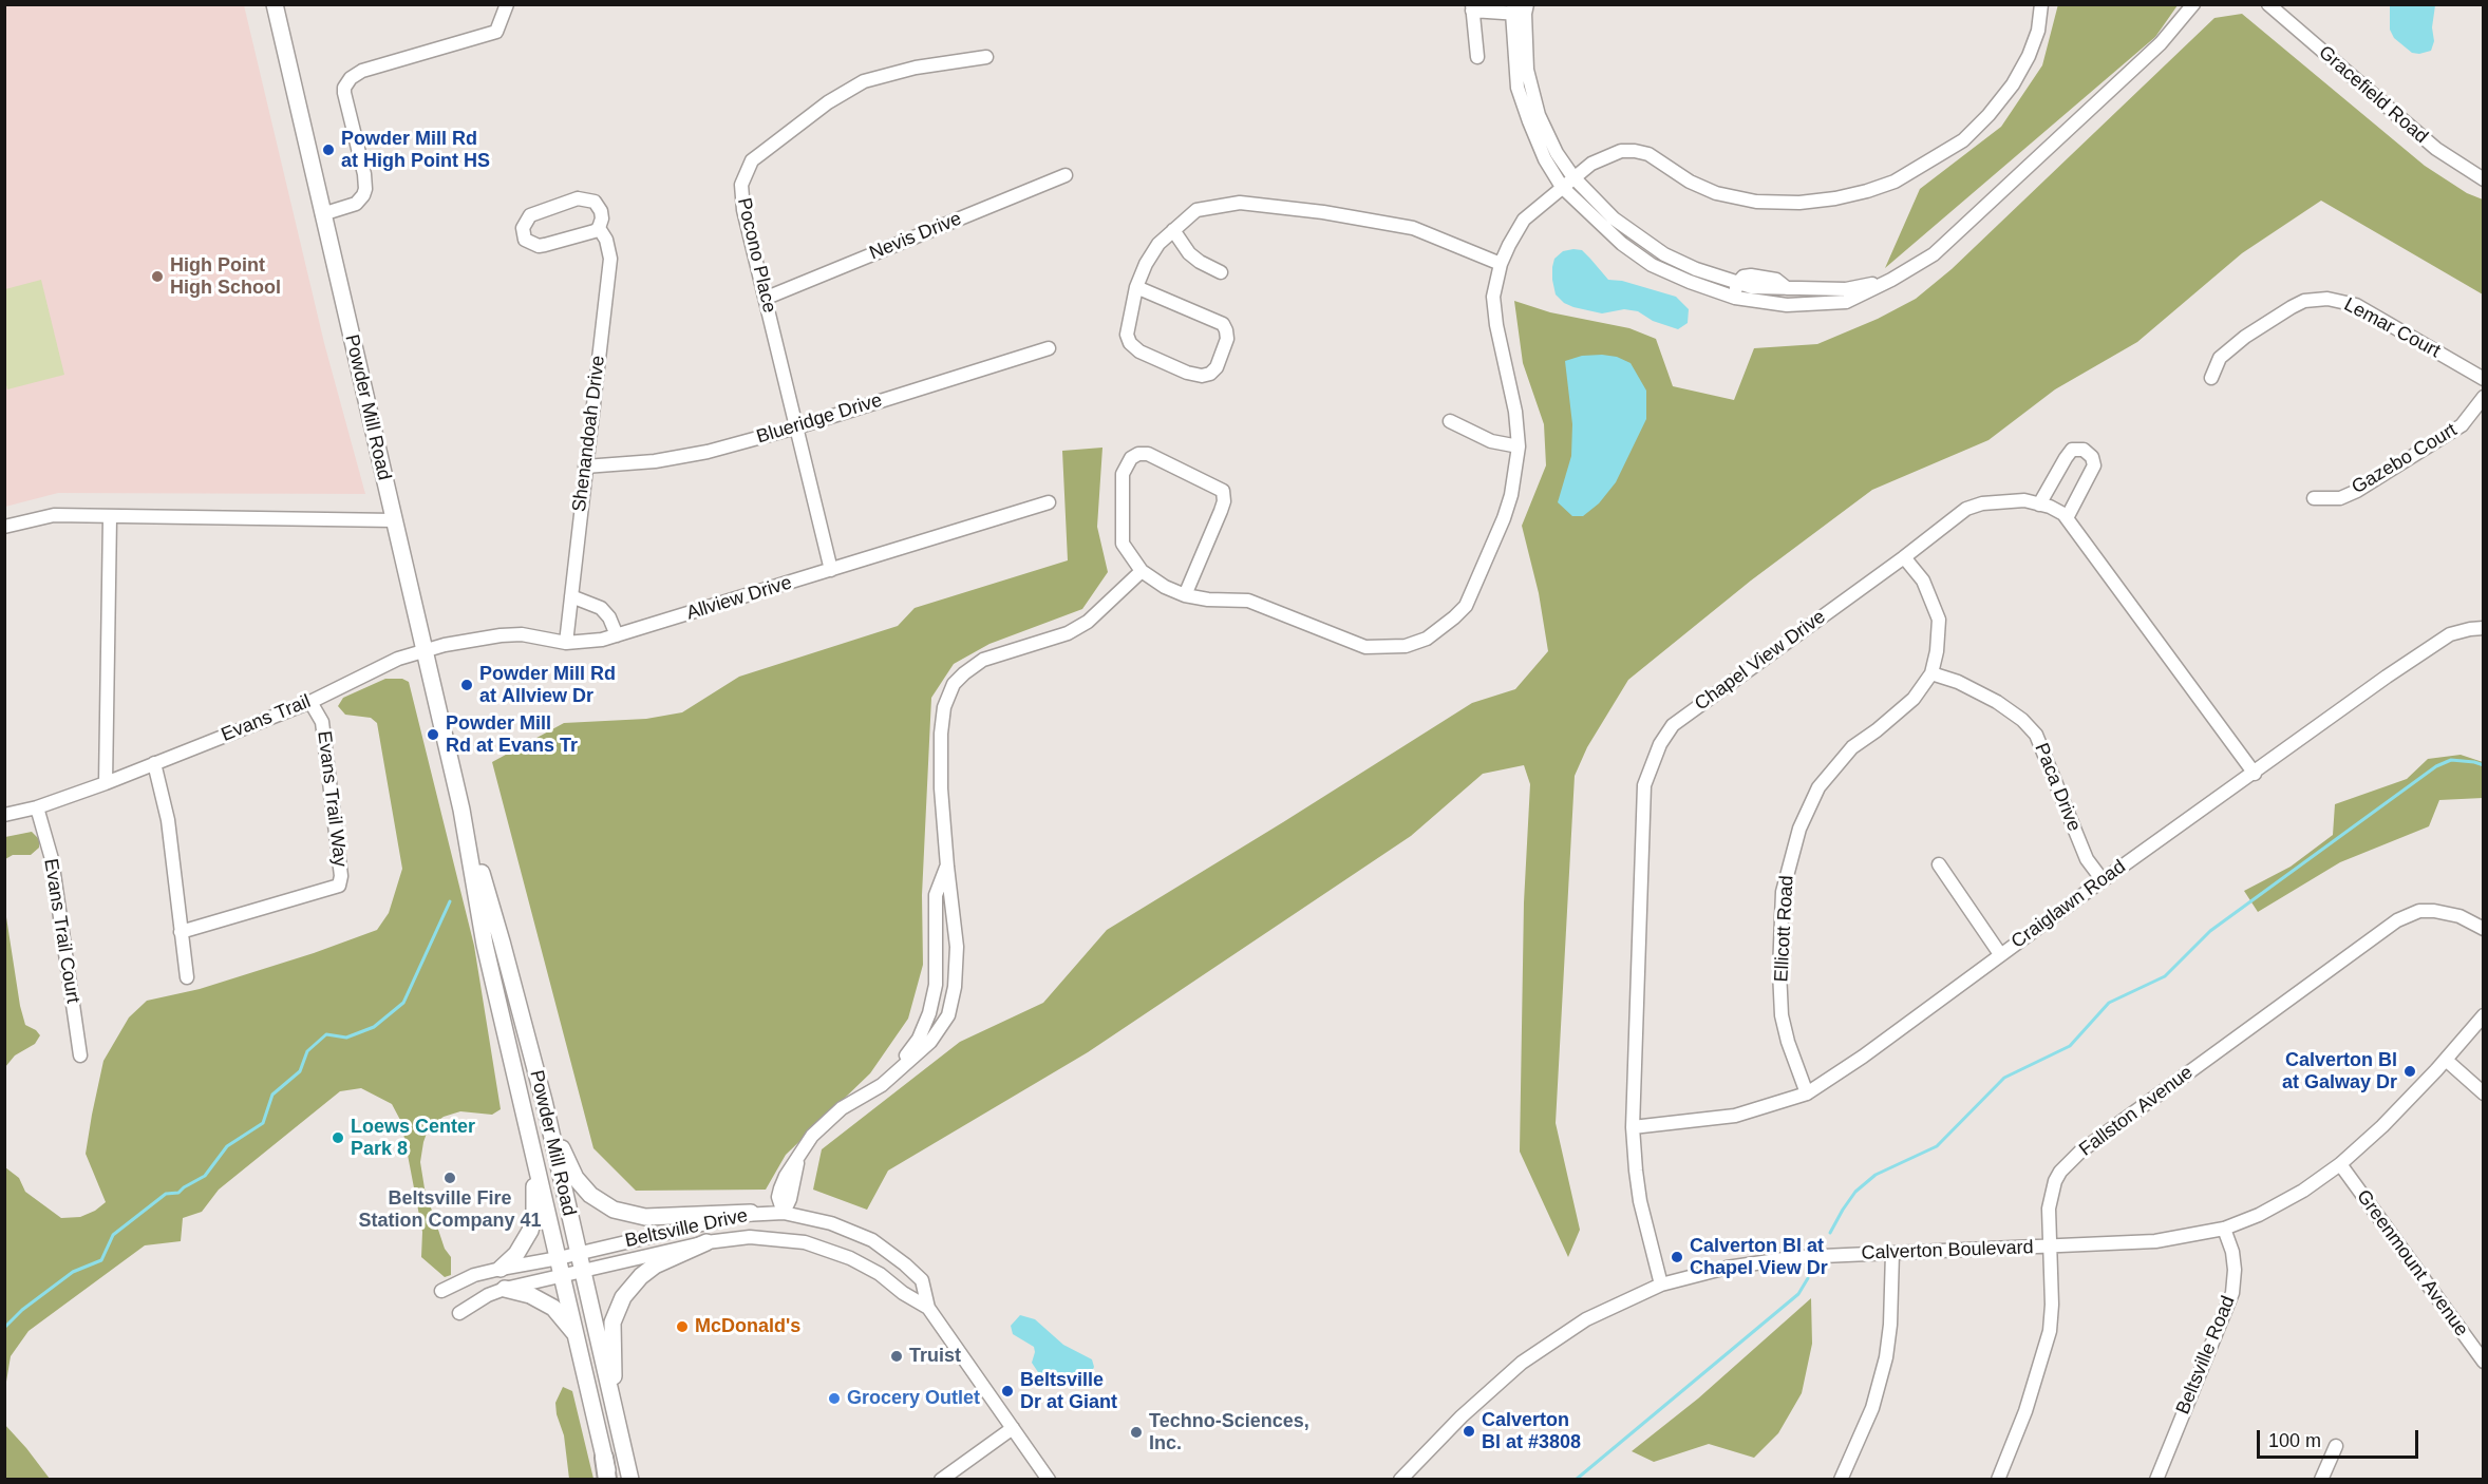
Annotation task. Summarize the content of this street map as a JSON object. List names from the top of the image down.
{
  "streets": {
    "main road": ["Powder Mill Road"],
    "street": [
      "Gracefield Road",
      "Nevis Drive",
      "Pocono Place",
      "Lemar Court",
      "Blueridge Drive",
      "Shenandoah Drive",
      "Gazebo Court",
      "Allview Drive",
      "Chapel View Drive",
      "Evans Trail",
      "Paca Drive",
      "Evans Trail Way",
      "Craiglawn Road",
      "Ellicott Road",
      "Evans Trail Court",
      "Fallston Avenue",
      "Beltsville Drive",
      "Calverton Boulevard",
      "Greenmount Avenue",
      "Beltsville Road"
    ]
  },
  "crossings": [
    ["Nevis Drive", "Pocono Place"],
    ["Pocono Place", "Blueridge Drive"],
    ["Pocono Place", "Allview Drive"],
    ["Powder Mill Road", "Allview Drive"],
    ["Powder Mill Road", "Evans Trail"],
    ["Powder Mill Road", "Beltsville Drive"],
    ["Blueridge Drive", "Shenandoah Drive"],
    ["Shenandoah Drive", "Allview Drive"],
    ["Allview Drive", "Evans Trail"],
    ["Chapel View Drive", "Craiglawn Road"],
    ["Chapel View Drive", "Ellicott Road"],
    ["Chapel View Drive", "Calverton Boulevard"],
    ["Evans Trail", "Evans Trail Way"],
    ["Evans Trail", "Evans Trail Court"],
    ["Paca Drive", "Craiglawn Road"],
    ["Paca Drive", "Ellicott Road"],
    ["Craiglawn Road", "Ellicott Road"],
    ["Fallston Avenue", "Calverton Boulevard"],
    ["Calverton Boulevard", "Greenmount Avenue"],
    ["Calverton Boulevard", "Beltsville Road"]
  ],
  "places": [
    "Powder Mill Rd at High Point HS",
    "High Point High School",
    "Powder Mill Rd at Allview Dr",
    "Powder Mill Rd at Evans Tr",
    "Calverton Bl at Galway Dr",
    "Loews Center Park 8",
    "Beltsville Fire Station Company 41",
    "Calverton Bl at Chapel View Dr",
    "McDonald's",
    "Truist",
    "Beltsville Dr at Giant",
    "Grocery Outlet",
    "Calverton Bl at #3808",
    "Techno-Sciences, Inc."
  ],
  "scale_bar": "100 m"
}
